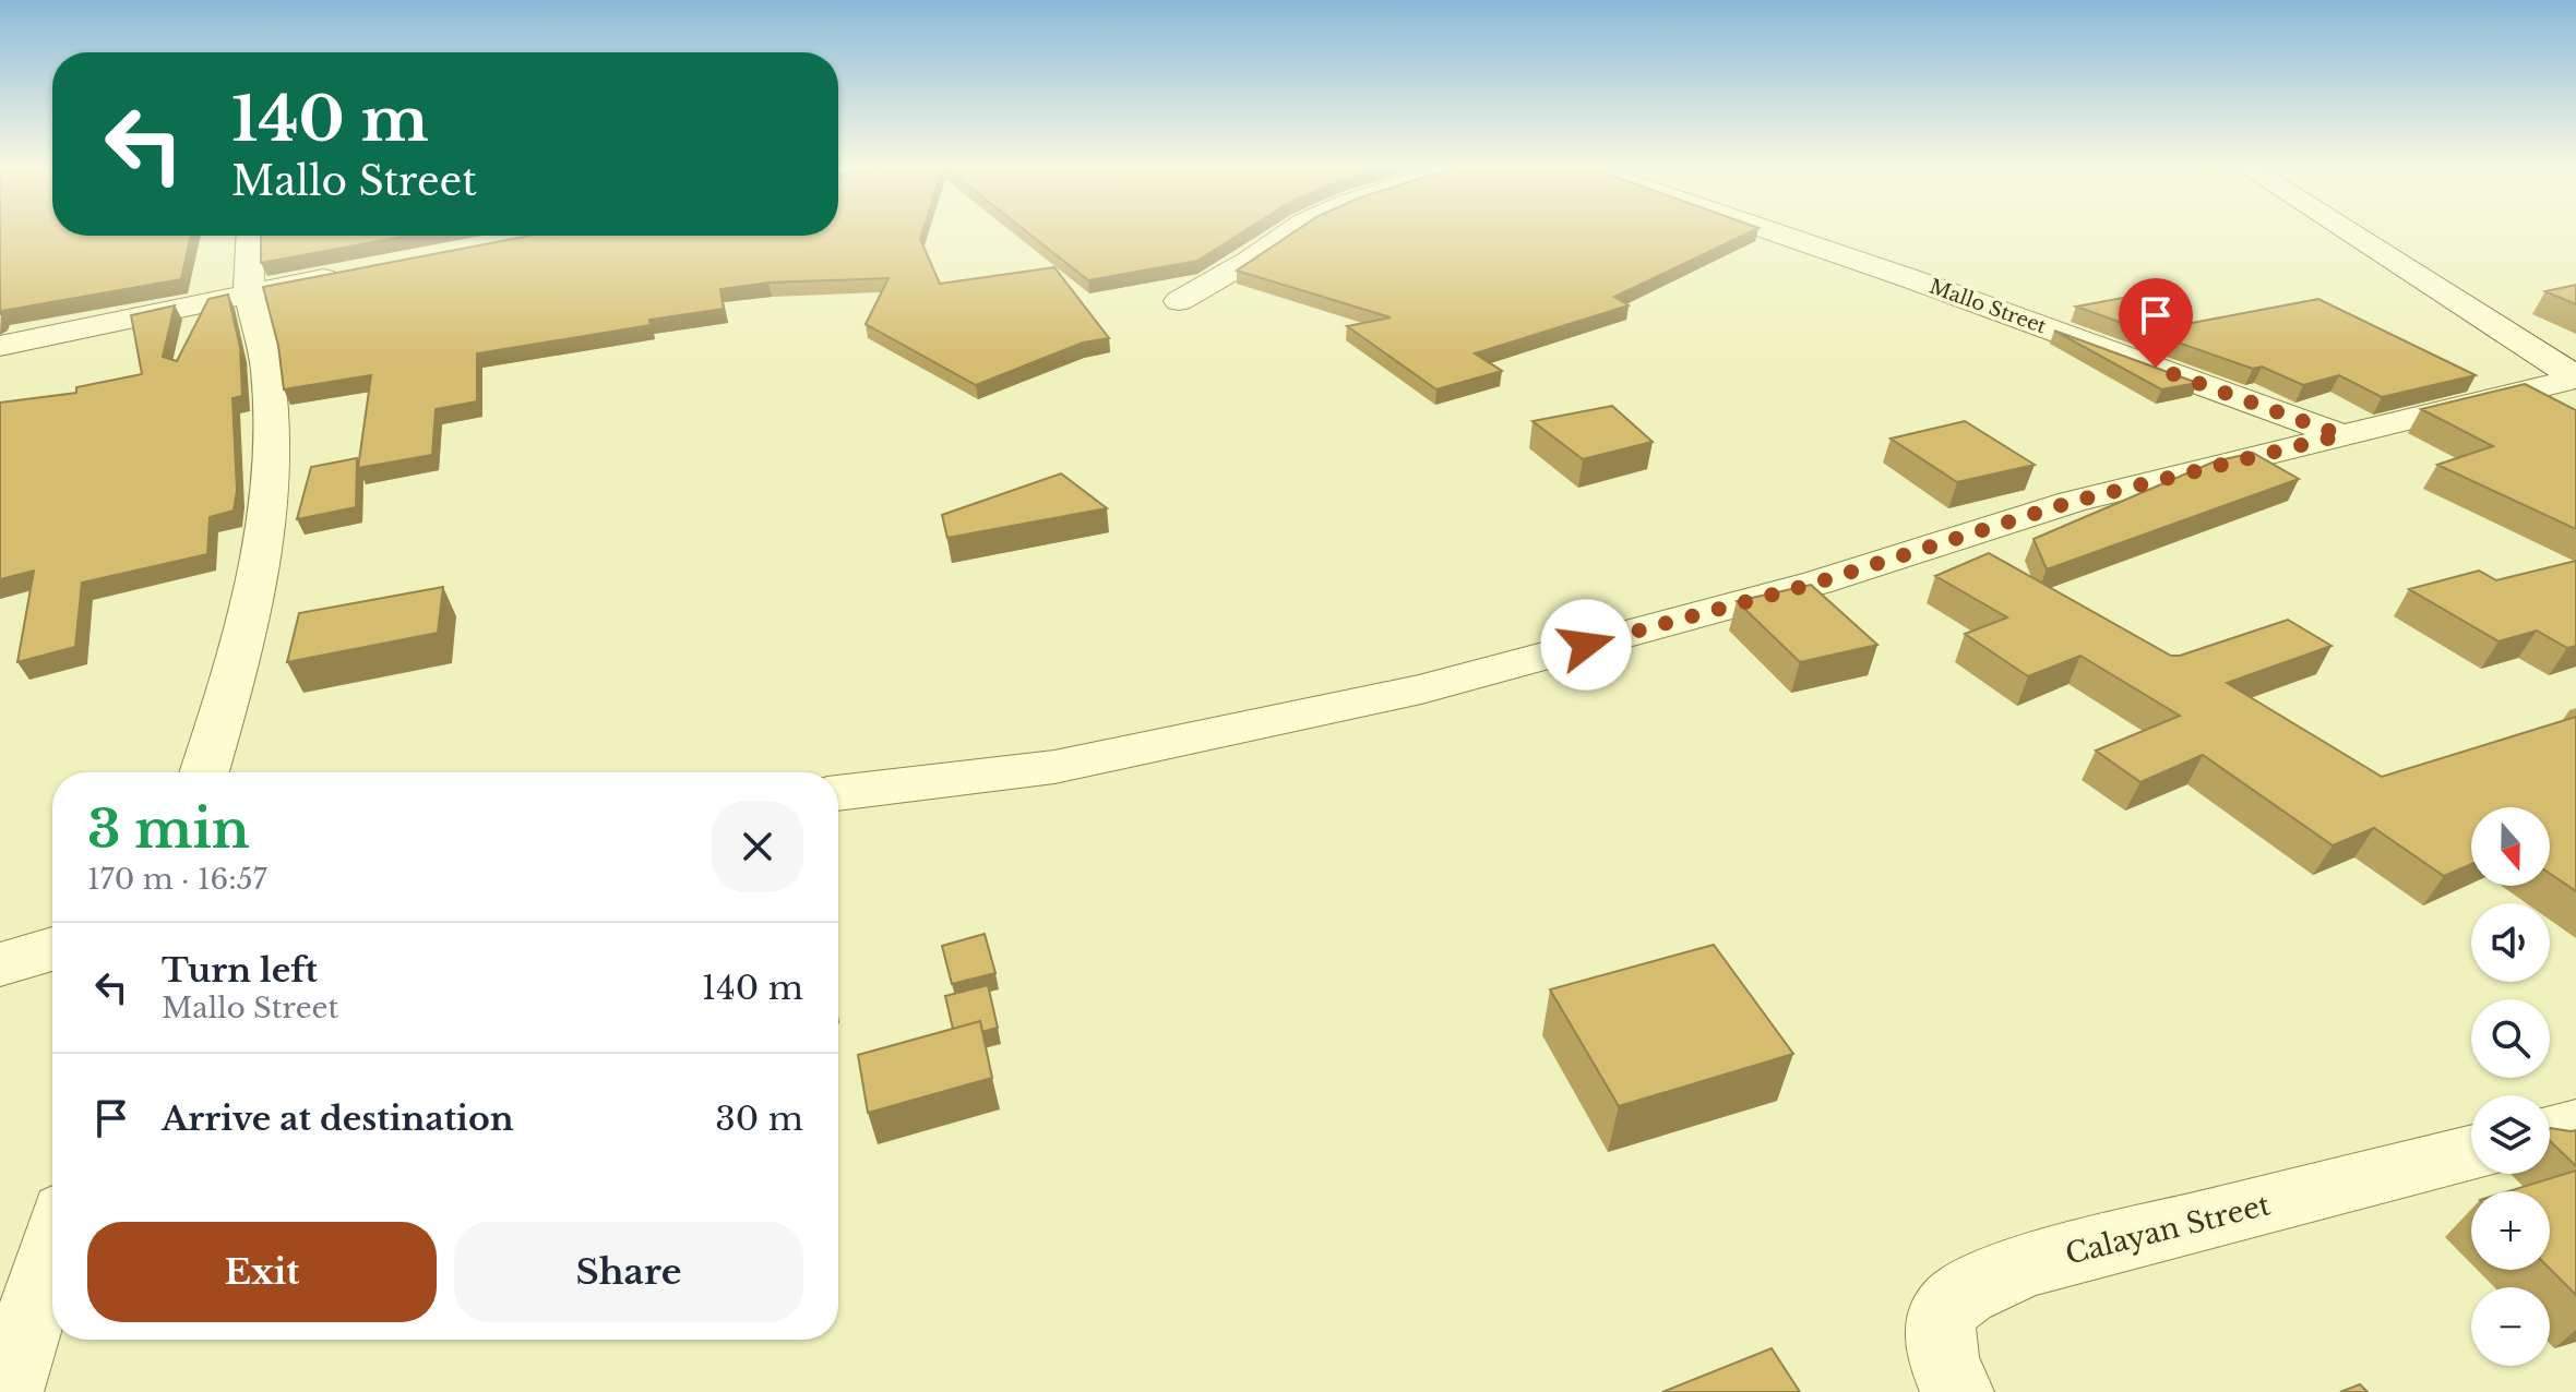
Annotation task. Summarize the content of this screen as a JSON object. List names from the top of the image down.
{
  "streets": {
    "street": ["Mallo Street", "Calayan Street"]
  },
  "north": "bottom",
  "page": {
    "turn": ["140 m", "Mallo Street"],
    "heading": ["3 min", "170 m · 16:57"],
    "map_buttons": ["+", "−"],
    "list": [
      {
        "name": "Turn left",
        "note": "Mallo Street",
        "value": "140 m"
      },
      {
        "name": "Arrive at destination",
        "value": "30 m"
      }
    ],
    "buttons": ["Exit", "Share"]
  }
}
